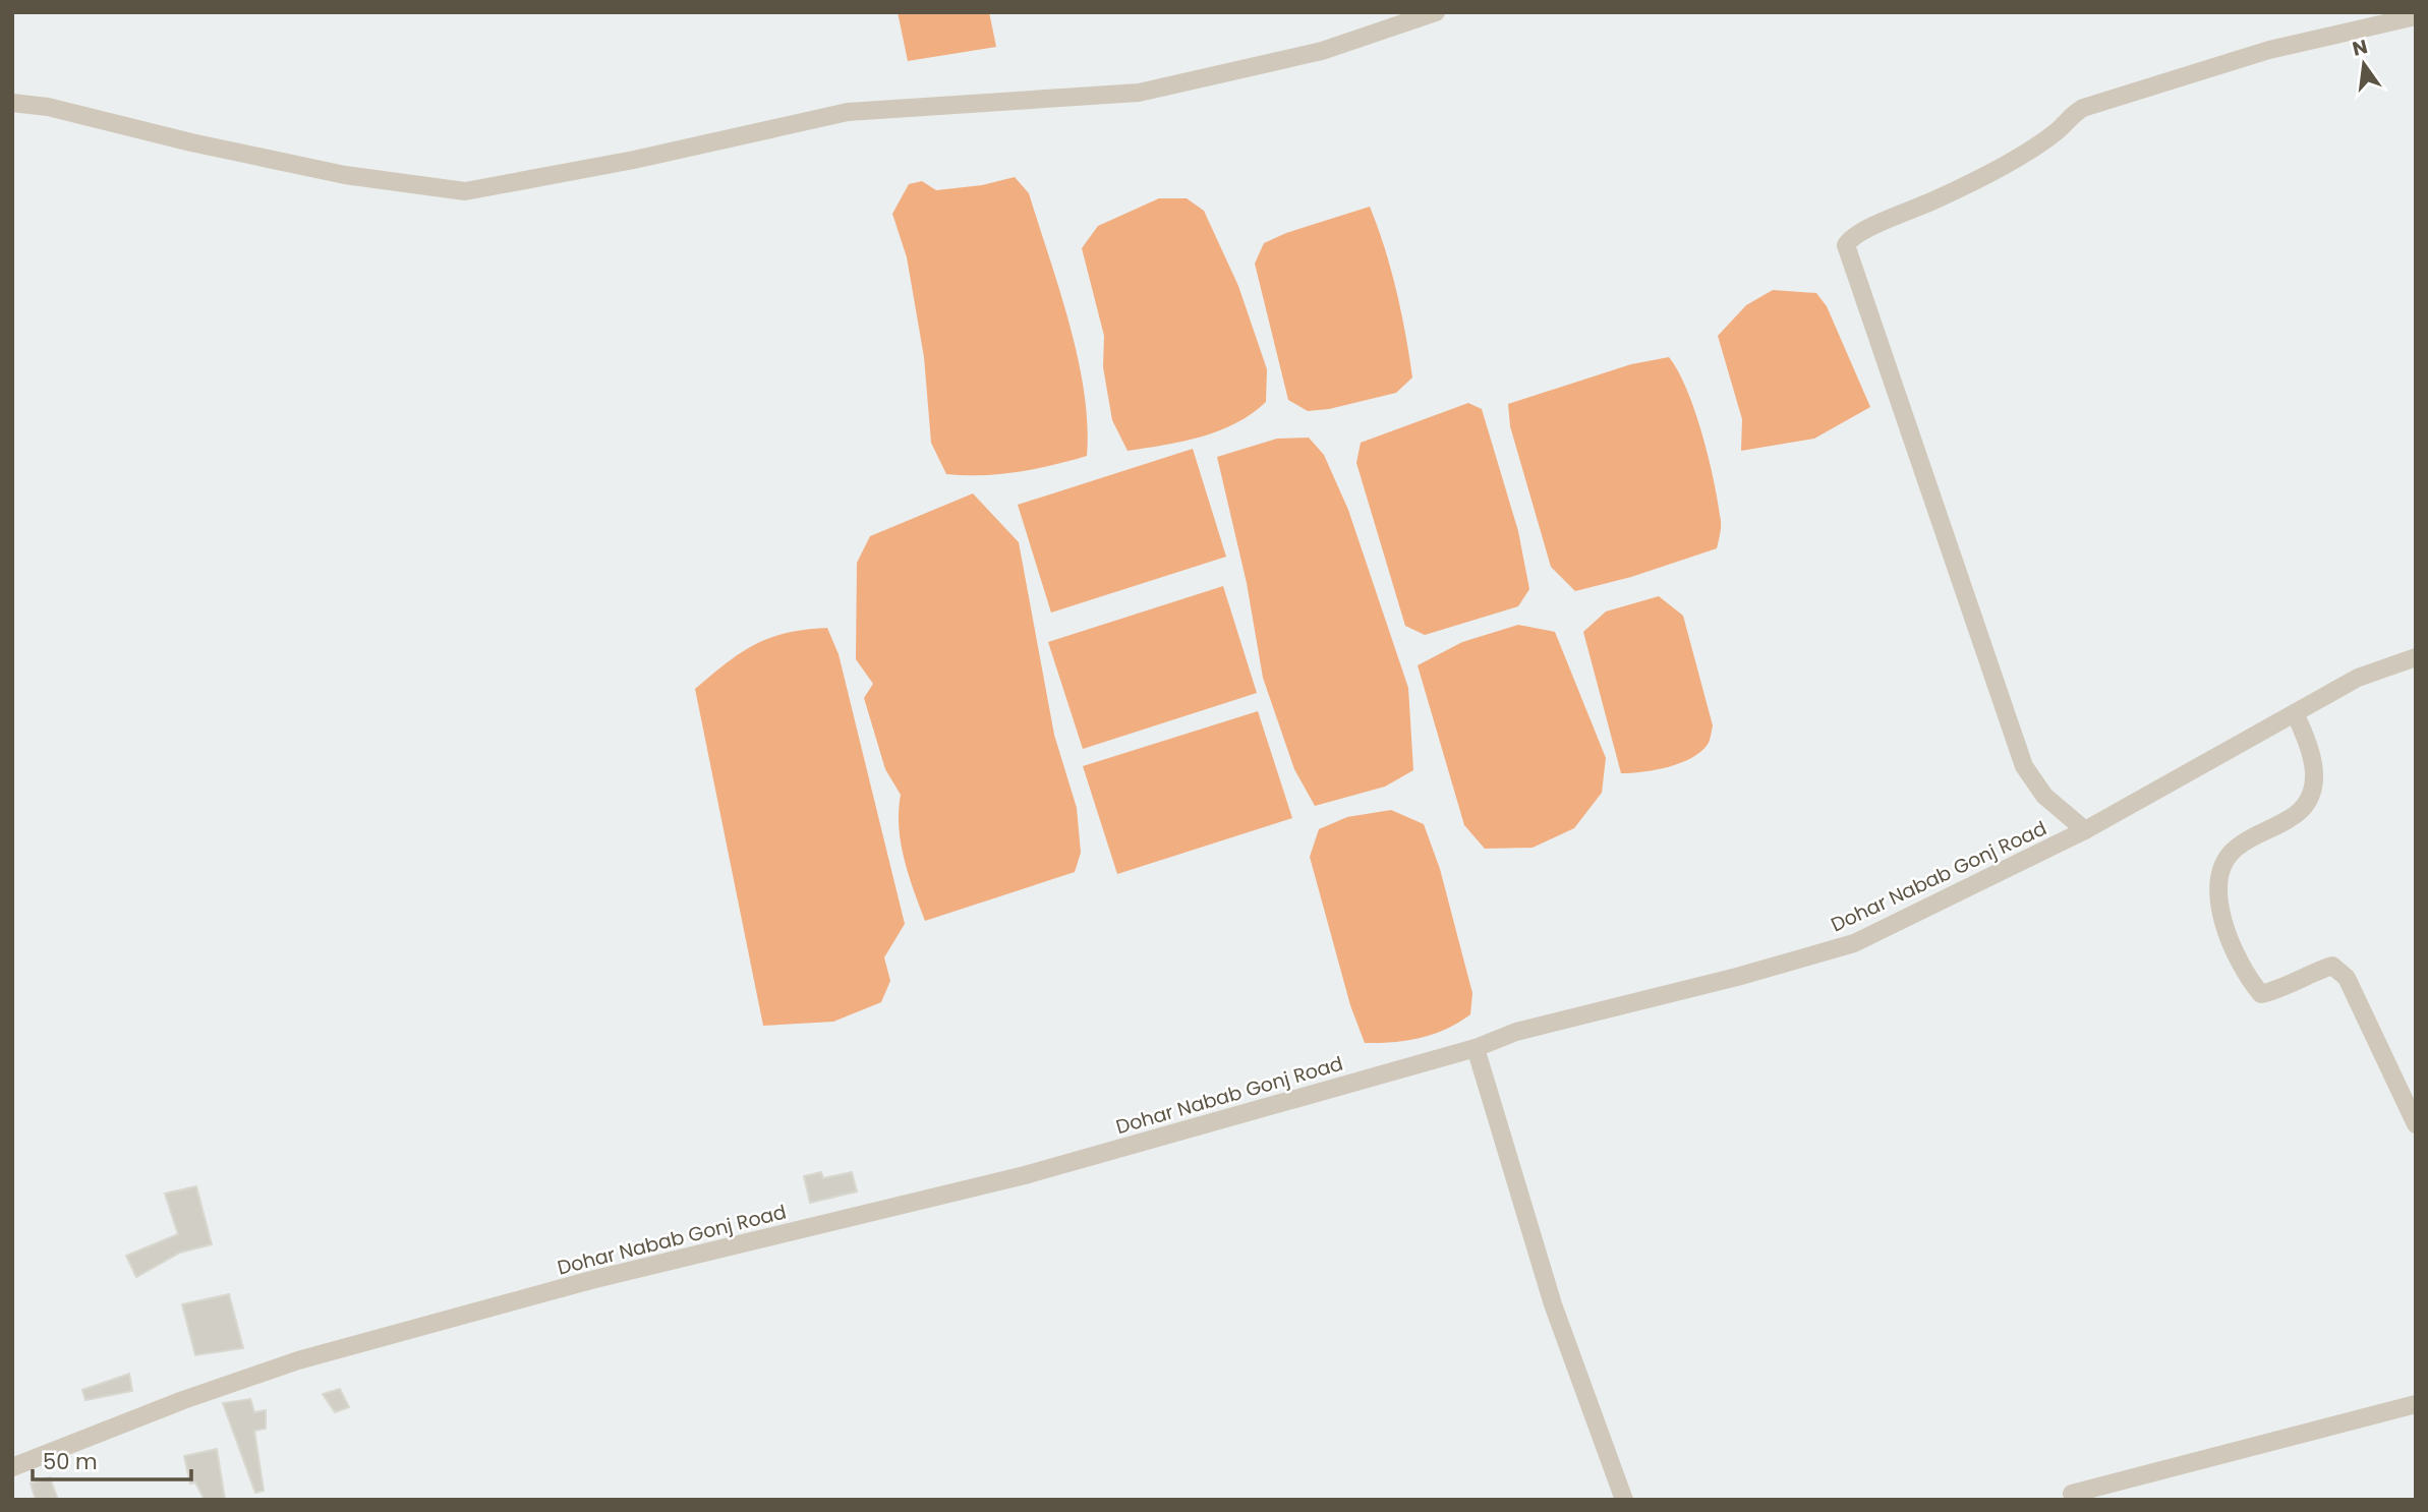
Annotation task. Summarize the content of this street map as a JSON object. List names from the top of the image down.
{
  "streets": {
    "street": ["Dohar Nabab Gonj Road"]
  },
  "scale_bar": "50 m",
  "north": "top"
}
